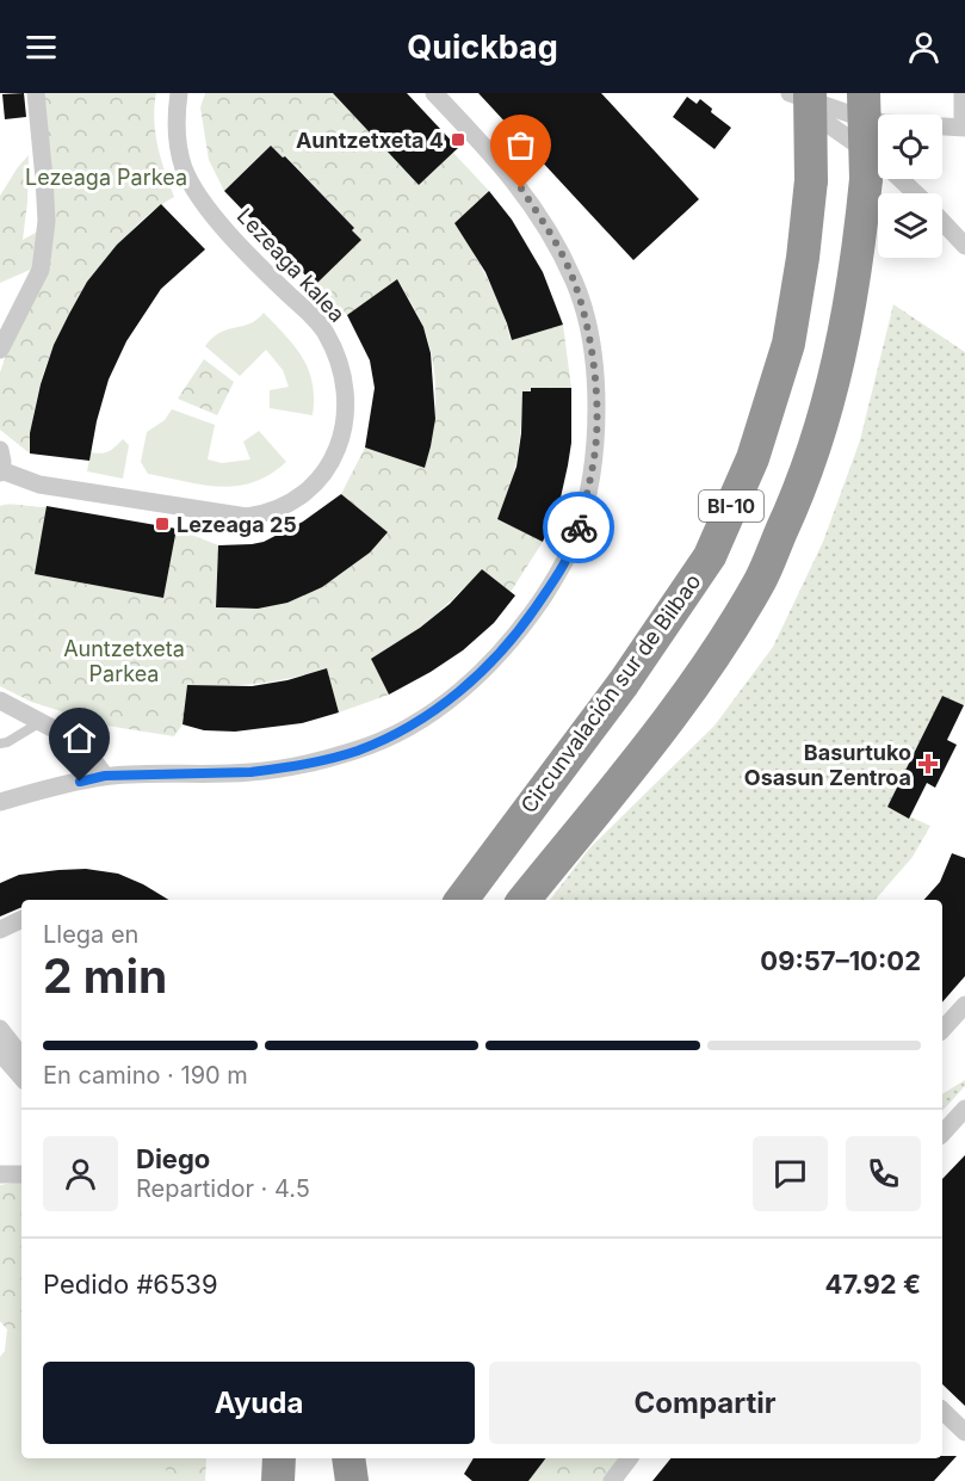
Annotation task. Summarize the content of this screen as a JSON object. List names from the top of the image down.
{
  "streets": {
    "highway": ["BI-10", "Circunvalación sur de Bilbao"],
    "street": ["Lezeaga kalea"]
  },
  "parks": ["Lezeaga Parkea", "Auntzetxeta Parkea"],
  "places": {
    "transit": ["Auntzetxeta 4", "Lezeaga 25"],
    "health": ["Basurtuko Osasun Zentroa"]
  },
  "page": {
    "header": "Quickbag",
    "heading": ["2 min", "Llega en", "09:57–10:02"],
    "panel": [
      "Diego",
      "Repartidor · 4.5",
      "Pedido #6539",
      "47.92 €"
    ],
    "bar": "En camino · 190 m",
    "buttons": ["Ayuda", "Compartir"]
  }
}
